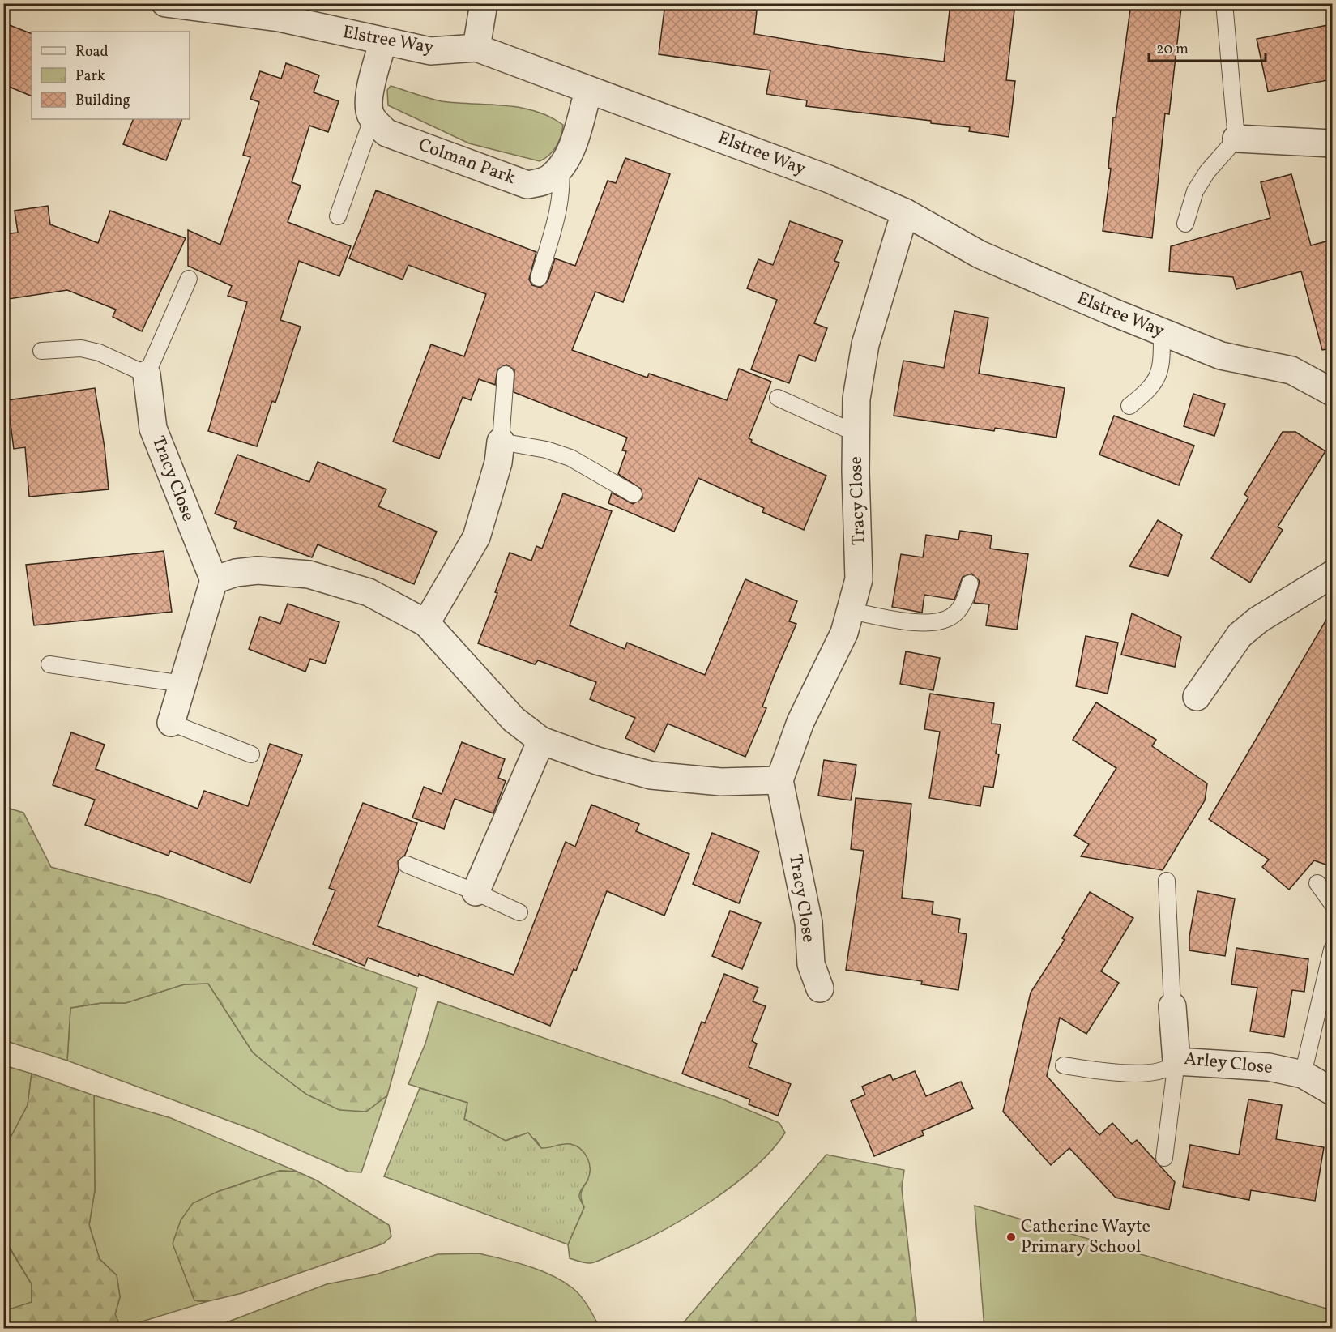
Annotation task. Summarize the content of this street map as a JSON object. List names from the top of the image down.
{
  "streets": {
    "street": [
      "Elstree Way",
      "Colman Park",
      "Tracy Close",
      "Arley Close"
    ]
  },
  "crossings": [
    ["Elstree Way", "Colman Park"],
    ["Elstree Way", "Tracy Close"]
  ],
  "places": ["Catherine Wayte Primary School"],
  "legend": ["Road", "Park", "Building"],
  "scale_bar": "20 m"
}
